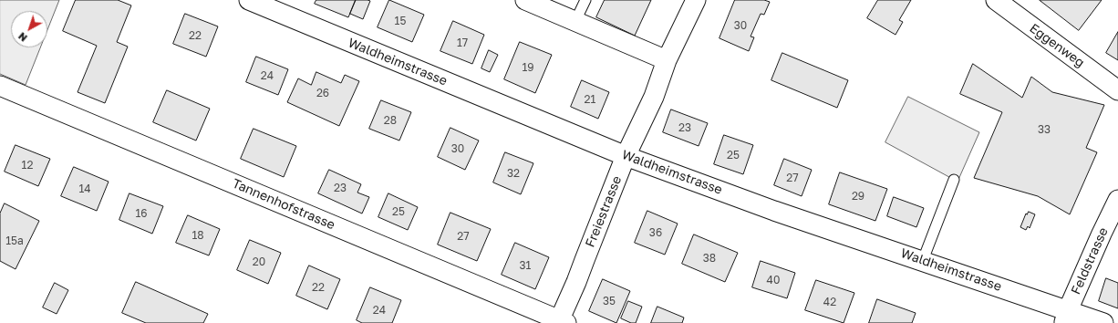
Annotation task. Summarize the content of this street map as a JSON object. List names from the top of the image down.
{
  "streets": {
    "street": [
      "Eggenweg",
      "Waldheimstrasse",
      "Tannenhofstrasse",
      "Freiestrasse",
      "Feldstrasse"
    ]
  },
  "crossings": [
    ["Waldheimstrasse", "Freiestrasse"],
    ["Waldheimstrasse", "Feldstrasse"],
    ["Tannenhofstrasse", "Freiestrasse"]
  ],
  "house_numbers": [
    "15",
    "30",
    "22",
    "17",
    "19",
    "24",
    "26",
    "21",
    "28",
    "23",
    "33",
    "30",
    "25",
    "12",
    "32",
    "27",
    "23",
    "14",
    "29",
    "25",
    "16",
    "36",
    "18",
    "27",
    "15a",
    "38",
    "20",
    "31",
    "40",
    "22",
    "35",
    "42",
    "24"
  ],
  "north": "bottom left"
}
